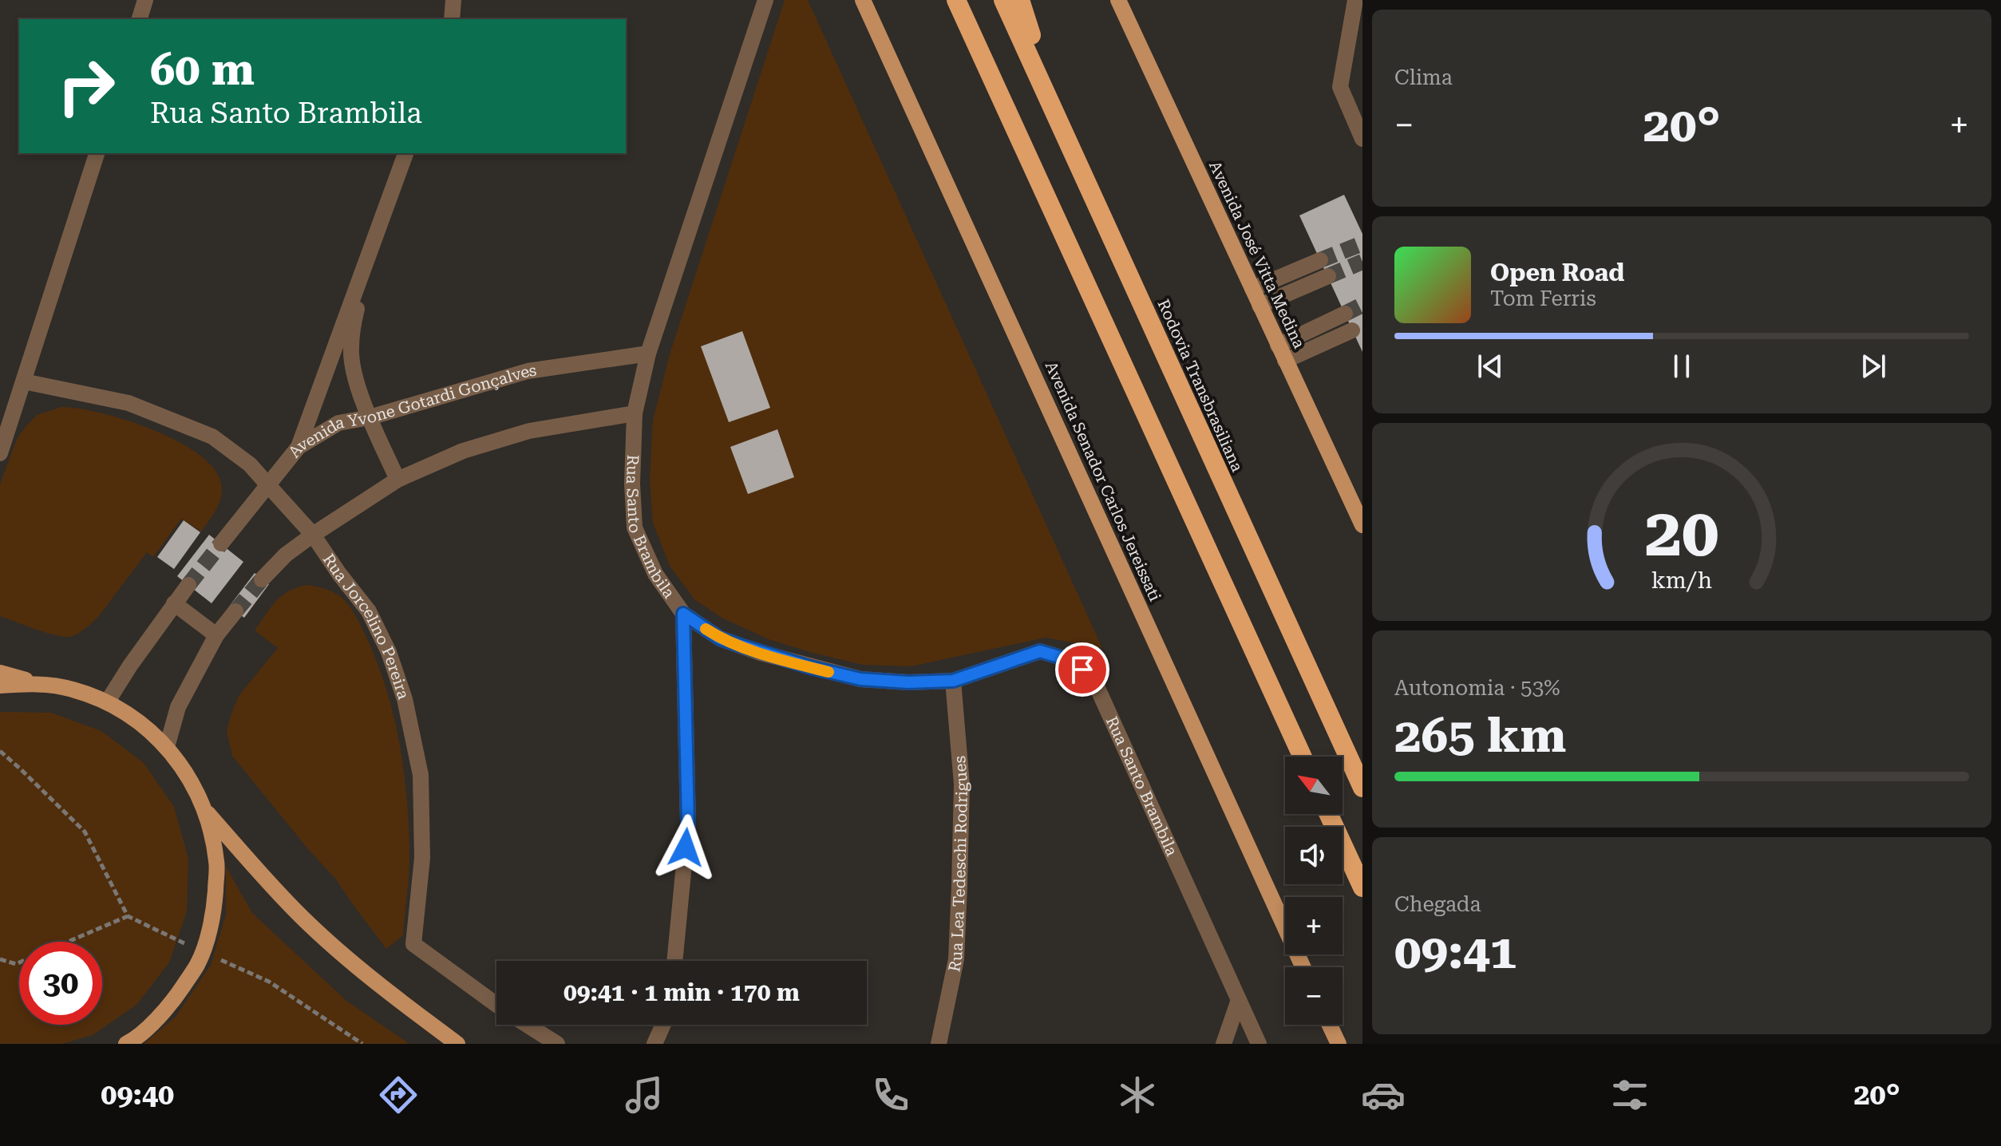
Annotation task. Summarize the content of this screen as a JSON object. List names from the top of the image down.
{
  "streets": {
    "highway": ["Rodovia Transbrasiliana"],
    "main road": ["Avenida José Vitta Medina", "Avenida Senador Carlos Jereissati"],
    "street": [
      "Avenida Yvone Gotardi Gonçalves",
      "Rua Santo Brambila",
      "Rua Jorcelino Pereira",
      "Rua Lea Tedeschi Rodrigues"
    ]
  },
  "crossings": [
    ["Avenida Yvone Gotardi Gonçalves", "Rua Santo Brambila"],
    ["Avenida Yvone Gotardi Gonçalves", "Rua Jorcelino Pereira"],
    ["Rua Santo Brambila", "Rua Lea Tedeschi Rodrigues"]
  ],
  "north": "top left",
  "page": {
    "tile": [
      "Clima",
      ["Autonomia · 53%", "265 km"],
      ["Chegada", "09:41"]
    ],
    "turn": ["60 m", "Rua Santo Brambila"],
    "heat": ["−", "20°", "+"],
    "song": ["Open Road", "Tom Ferris"],
    "map_buttons": ["+", "−"],
    "limit": "30",
    "trip": "09:41 · 1 min · 170 m",
    "tabs": ["09:40", "20°"],
    "gauge": ["20", "km/h"]
  }
}
